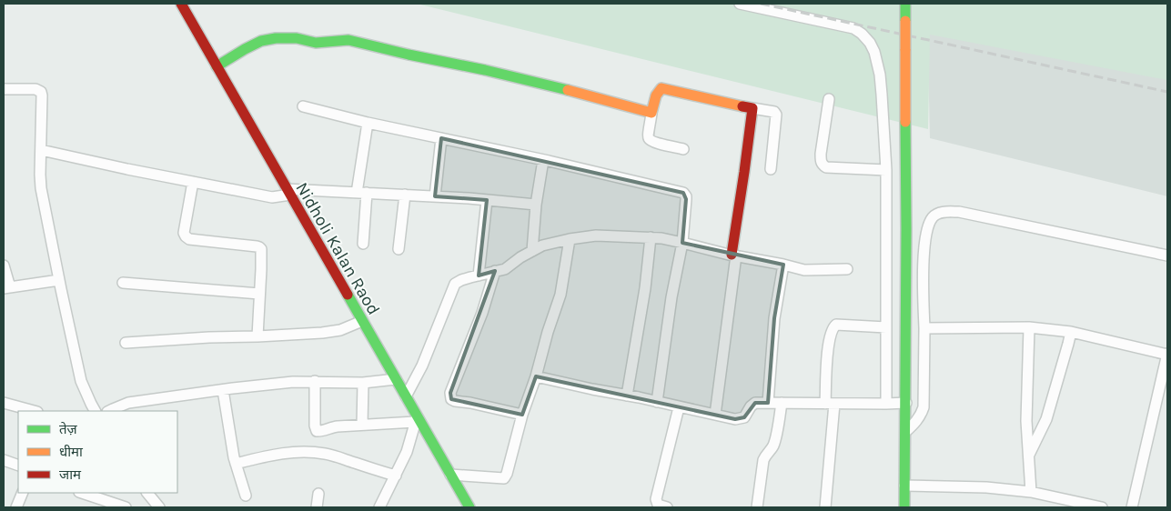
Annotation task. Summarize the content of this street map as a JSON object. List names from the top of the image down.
{
  "streets": {
    "street": ["Nidholi Kalan Raod"]
  },
  "legend": ["तेज़", "धीमा", "जाम"]
}
